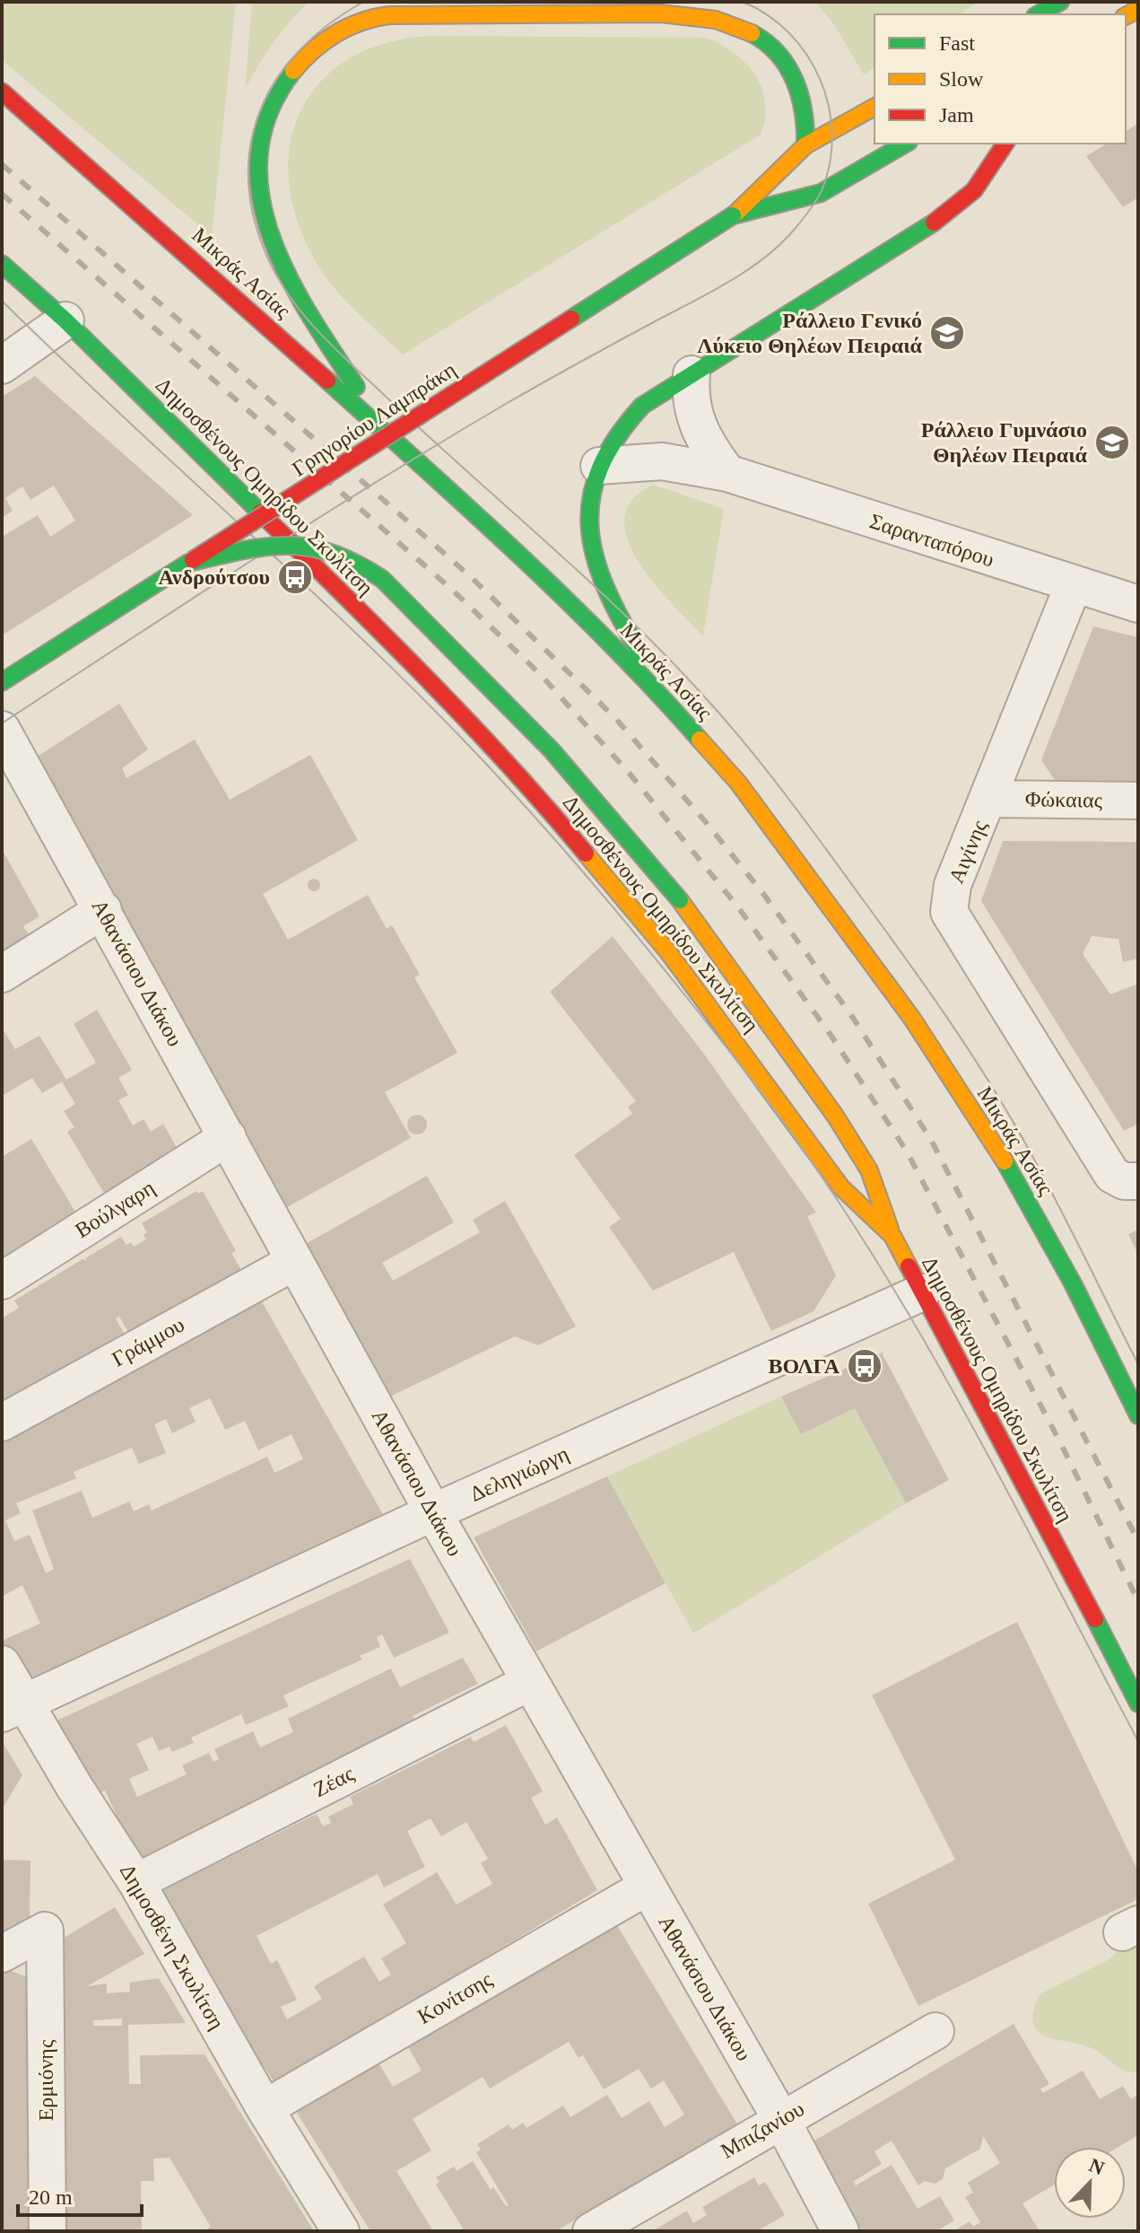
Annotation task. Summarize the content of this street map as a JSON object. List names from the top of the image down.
{
  "streets": {
    "main road": ["Μικράς Ασίας", "Γρηγορίου Λαμπράκη", "Δημοσθένους Ομηρίδου Σκυλίτση"],
    "street": [
      "Σαρανταπόρου",
      "Φώκαιας",
      "Αιγίνης",
      "Αθανάσιου Διάκου",
      "Βούλγαρη",
      "Γράμμου",
      "Δεληγιώργη",
      "Ζέας",
      "Δημοσθένη Σκυλίτση",
      "Κονίτσης",
      "Ερμιόνης",
      "Μπιζανίου"
    ]
  },
  "crossings": [
    ["Δημοσθένους Ομηρίδου Σκυλίτση", "Δεληγιώργη"],
    ["Σαρανταπόρου", "Αιγίνης"],
    ["Φώκαιας", "Αιγίνης"],
    ["Αθανάσιου Διάκου", "Βούλγαρη"],
    ["Αθανάσιου Διάκου", "Γράμμου"],
    ["Αθανάσιου Διάκου", "Δεληγιώργη"],
    ["Αθανάσιου Διάκου", "Ζέας"],
    ["Αθανάσιου Διάκου", "Κονίτσης"],
    ["Αθανάσιου Διάκου", "Μπιζανίου"],
    ["Δεληγιώργη", "Δημοσθένη Σκυλίτση"],
    ["Ζέας", "Δημοσθένη Σκυλίτση"],
    ["Δημοσθένη Σκυλίτση", "Κονίτσης"]
  ],
  "places": {
    "school or university": ["Ράλλειο Γενικό Λύκειο Θηλέων Πειραιά", "Ράλλειο Γυμνάσιο Θηλέων Πειραιά"],
    "bus stop": ["Ανδρούτσου", "ΒΟΛΓΑ"]
  },
  "legend": ["Fast", "Slow", "Jam"],
  "scale_bar": "20 m",
  "north": "top right"
}
